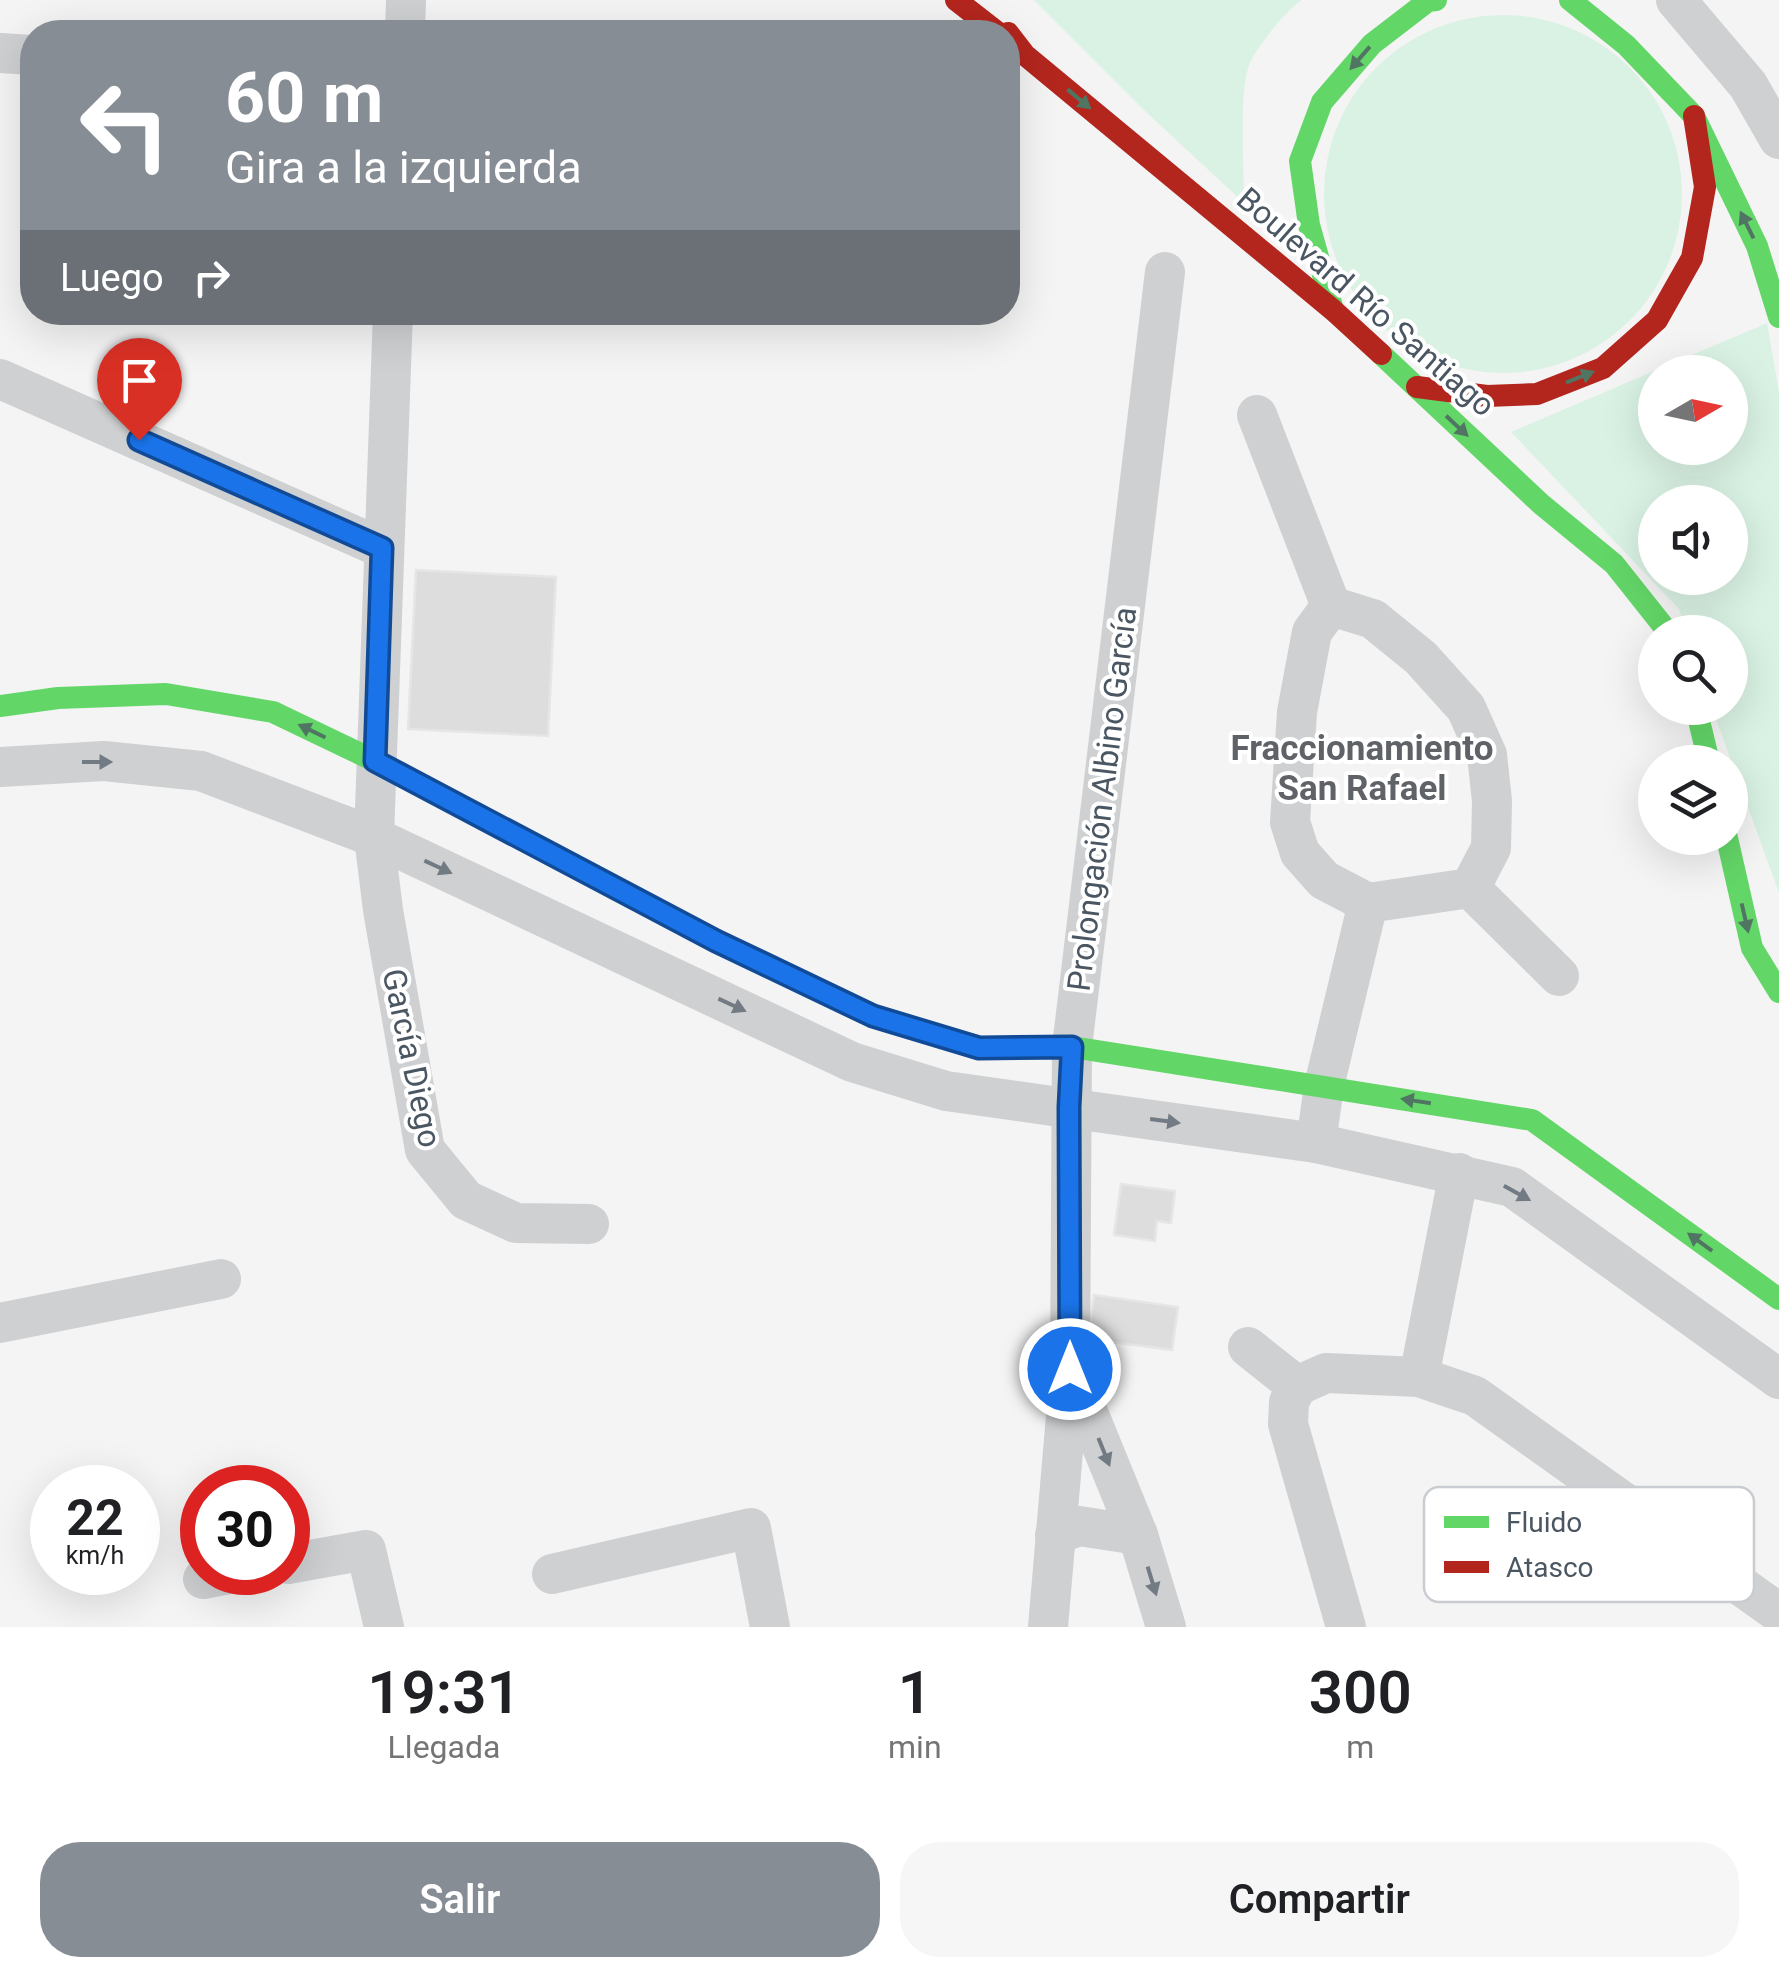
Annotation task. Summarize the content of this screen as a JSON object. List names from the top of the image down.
{
  "streets": {
    "main road": ["Boulevard Río Santiago"],
    "street": ["Prolongación Albino García", "García Diego"]
  },
  "one_way": ["Boulevard Río Santiago"],
  "districts": ["Fraccionamiento San Rafael"],
  "legend": ["Fluido", "Atasco"],
  "north": "right",
  "page": {
    "turn": ["60 m", "Gira a la izquierda"],
    "then": "Luego",
    "speed": "22 km/h",
    "limit": "30",
    "eta": [
      "19:31",
      "Llegada",
      "1",
      "min",
      "300",
      "m"
    ],
    "buttons": ["Salir", "Compartir"]
  }
}
